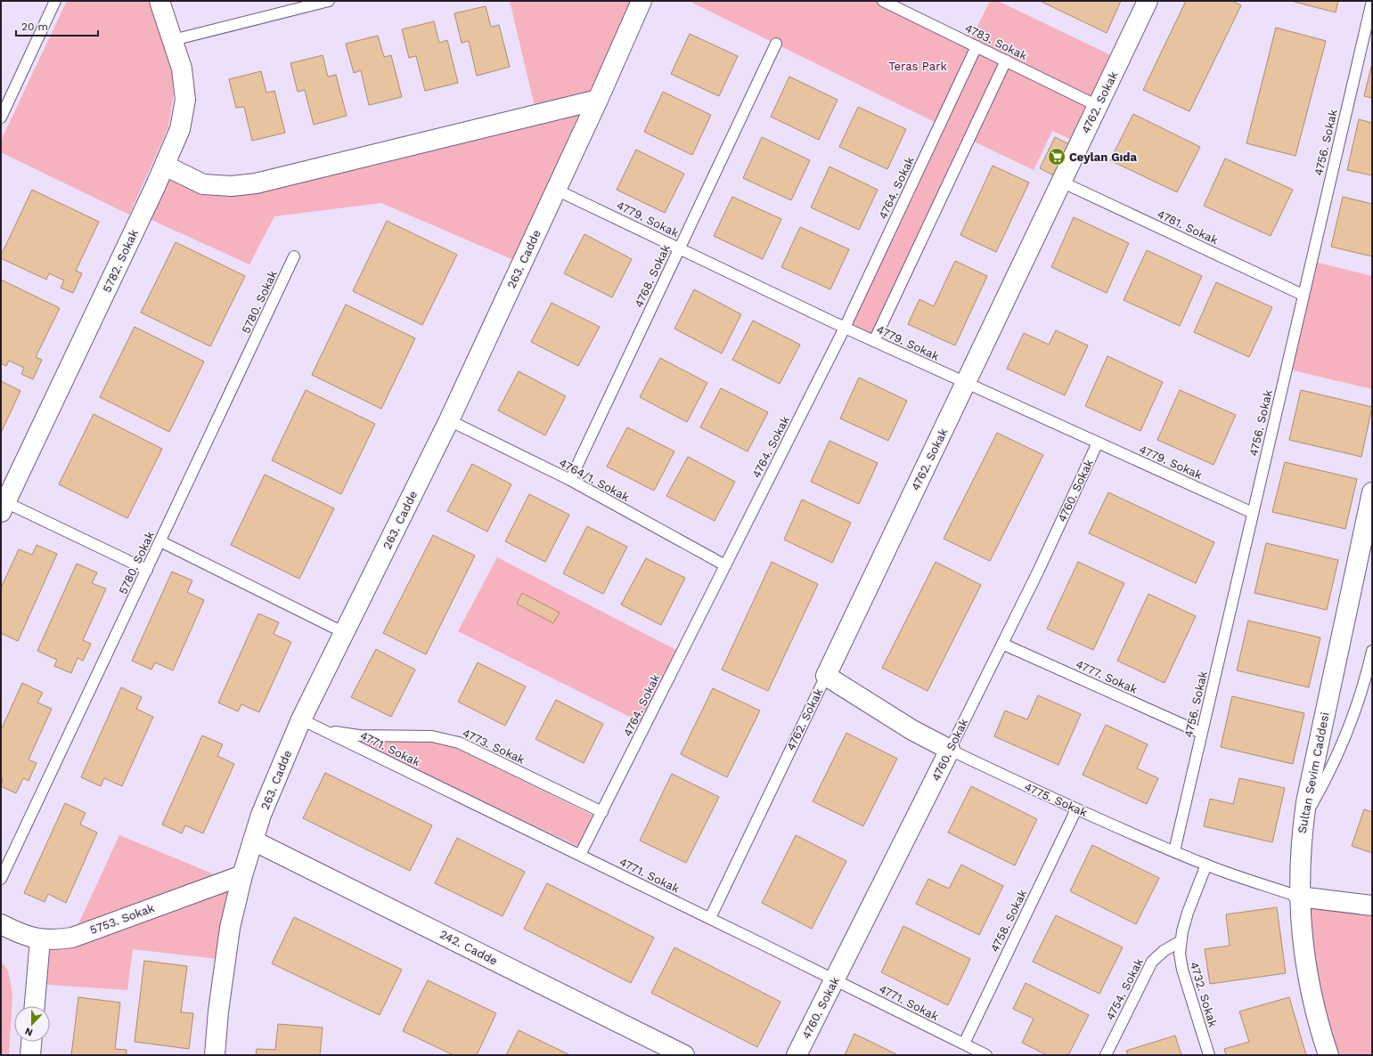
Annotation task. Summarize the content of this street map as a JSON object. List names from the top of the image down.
{
  "streets": {
    "street": [
      "4762. Sokak",
      "263. Cadde",
      "5782. Sokak",
      "4760. Sokak",
      "Sultan Sevim Caddesi",
      "4775. Sokak",
      "5753. Sokak",
      "242. Cadde"
    ],
    "lane": [
      "4783. Sokak",
      "4756. Sokak",
      "4764. Sokak",
      "4779. Sokak",
      "4781. Sokak",
      "4768. Sokak",
      "5780. Sokak",
      "4764/1. Sokak",
      "4777. Sokak",
      "4773. Sokak",
      "4771. Sokak",
      "4758. Sokak",
      "4754. Sokak",
      "4732. Sokak"
    ]
  },
  "crossings": [
    ["4783. Sokak", "4762. Sokak"],
    ["4783. Sokak", "4764. Sokak"],
    ["4762. Sokak", "4779. Sokak"],
    ["4762. Sokak", "4781. Sokak"],
    ["4762. Sokak", "4771. Sokak"],
    ["4762. Sokak", "4775. Sokak"],
    ["4756. Sokak", "4779. Sokak"],
    ["4756. Sokak", "4781. Sokak"],
    ["4756. Sokak", "4777. Sokak"],
    ["4756. Sokak", "4775. Sokak"],
    ["4764. Sokak", "4779. Sokak"],
    ["4764. Sokak", "4764/1. Sokak"],
    ["4764. Sokak", "4773. Sokak"],
    ["4764. Sokak", "4771. Sokak"],
    ["4779. Sokak", "263. Cadde"],
    ["4779. Sokak", "4768. Sokak"],
    ["4779. Sokak", "4760. Sokak"],
    ["263. Cadde", "4764/1. Sokak"],
    ["263. Cadde", "4771. Sokak"],
    ["263. Cadde", "5753. Sokak"],
    ["263. Cadde", "242. Cadde"],
    ["4768. Sokak", "4764/1. Sokak"],
    ["4760. Sokak", "4777. Sokak"],
    ["4760. Sokak", "4771. Sokak"],
    ["4760. Sokak", "4775. Sokak"],
    ["4773. Sokak", "4771. Sokak"],
    ["4771. Sokak", "4758. Sokak"],
    ["Sultan Sevim Caddesi", "4775. Sokak"],
    ["4775. Sokak", "4758. Sokak"],
    ["4754. Sokak", "4732. Sokak"]
  ],
  "parks": ["Teras Park"],
  "places": {
    "supermarket": ["Ceylan Gıda"]
  },
  "scale_bar": "20 m",
  "north": "bottom"
}
